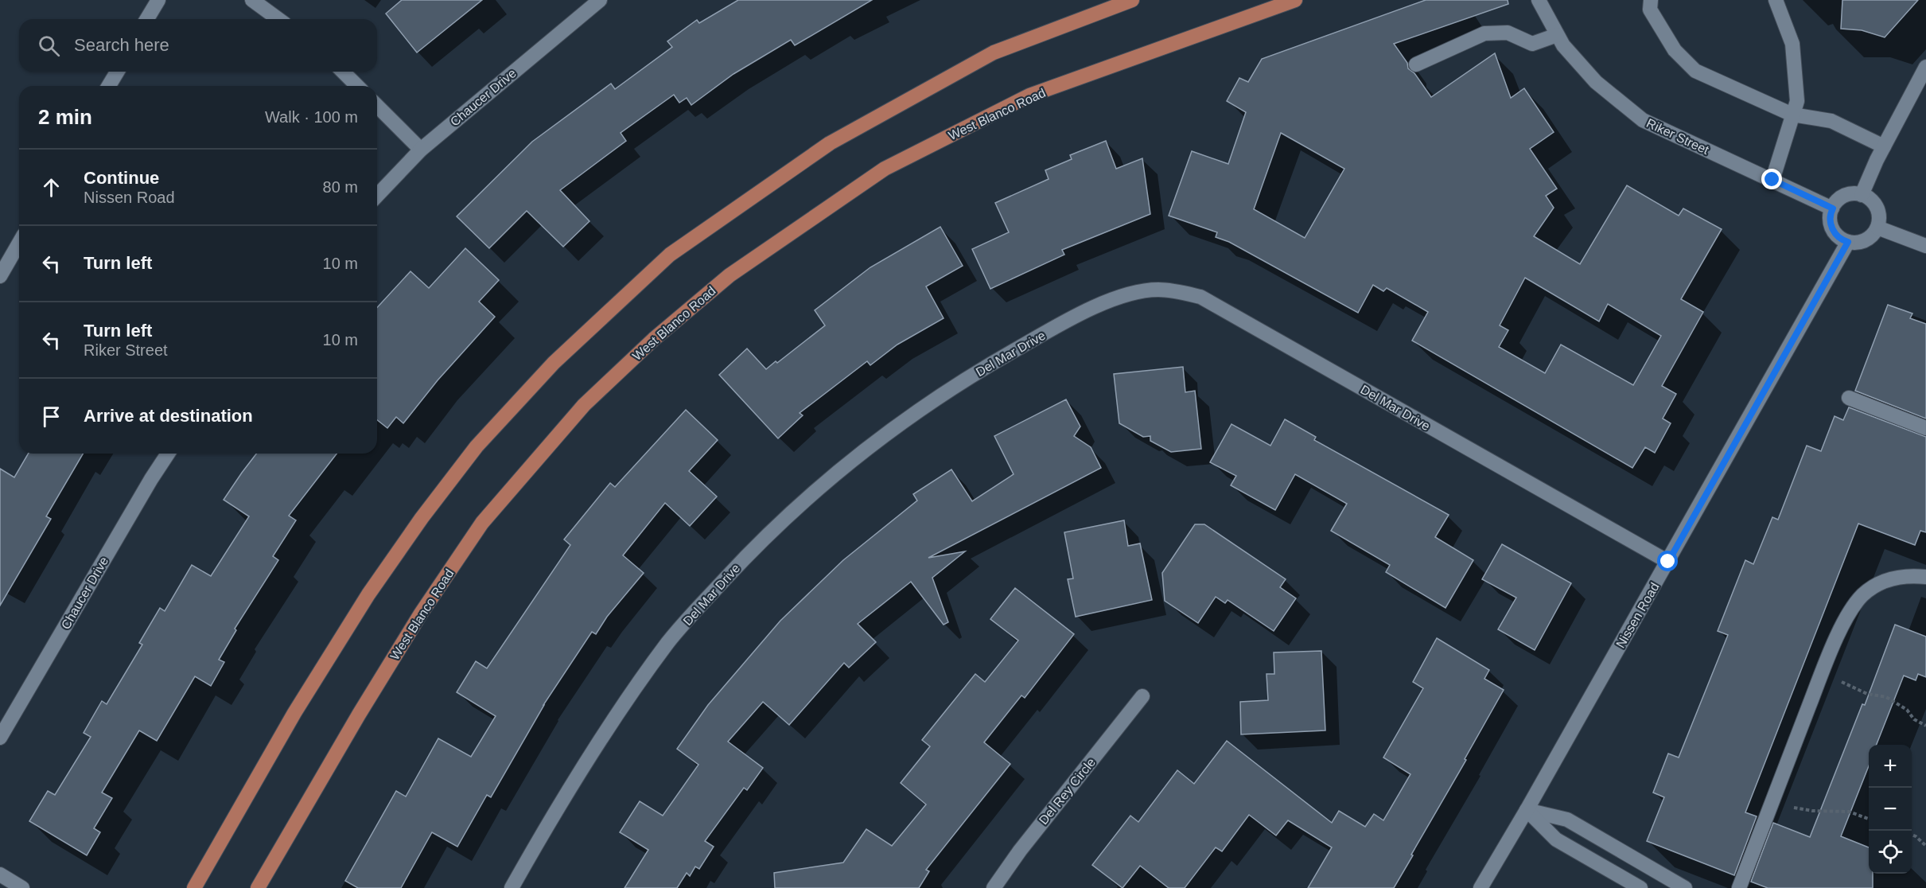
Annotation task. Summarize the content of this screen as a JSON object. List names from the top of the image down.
{
  "streets": {
    "main road": ["West Blanco Road"],
    "street": [
      "Chaucer Drive",
      "Riker Street",
      "Del Mar Drive",
      "Nissen Road",
      "Del Rey Circle"
    ]
  },
  "crossings": [
    ["Riker Street", "Nissen Road"],
    ["Del Mar Drive", "Nissen Road"]
  ],
  "page": {
    "search": "Search here",
    "heading": ["2 min", "Walk · 100 m"],
    "list": [
      ["Continue", "Nissen Road", "80 m"],
      ["Turn left", "10 m"],
      ["Turn left", "Riker Street", "10 m"],
      "Arrive at destination"
    ],
    "map_buttons": ["+", "−"]
  }
}
